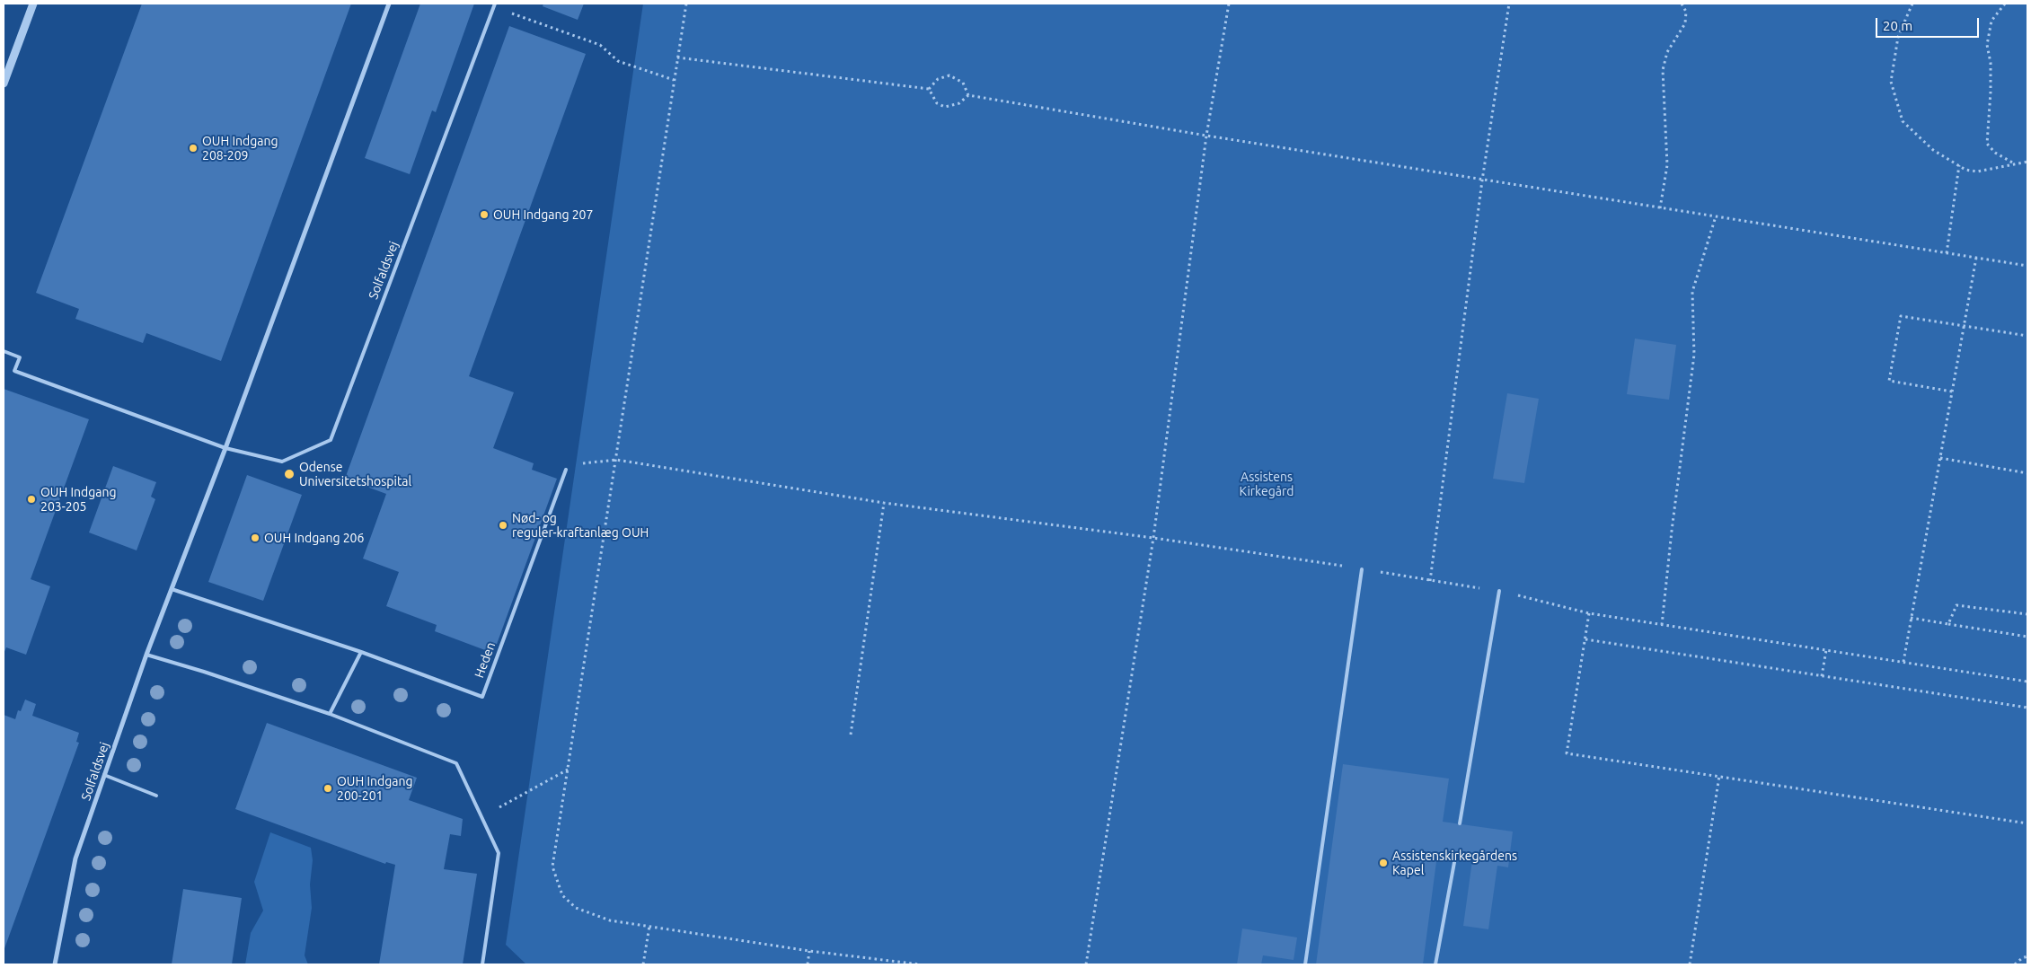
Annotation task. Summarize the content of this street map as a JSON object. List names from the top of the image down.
{
  "streets": {
    "street": ["Solfaldsvej"],
    "lane": ["Heden"]
  },
  "parks": ["Assistens Kirkegård"],
  "places": [
    "OUH Indgang 208-209",
    "OUH Indgang 207",
    "Odense Universitetshospital",
    "OUH Indgang 203-205",
    "Nød- og reguler-kraftanlæg OUH",
    "OUH Indgang 206",
    "OUH Indgang 200-201",
    "Assistenskirkegårdens Kapel"
  ],
  "scale_bar": "20 m"
}
